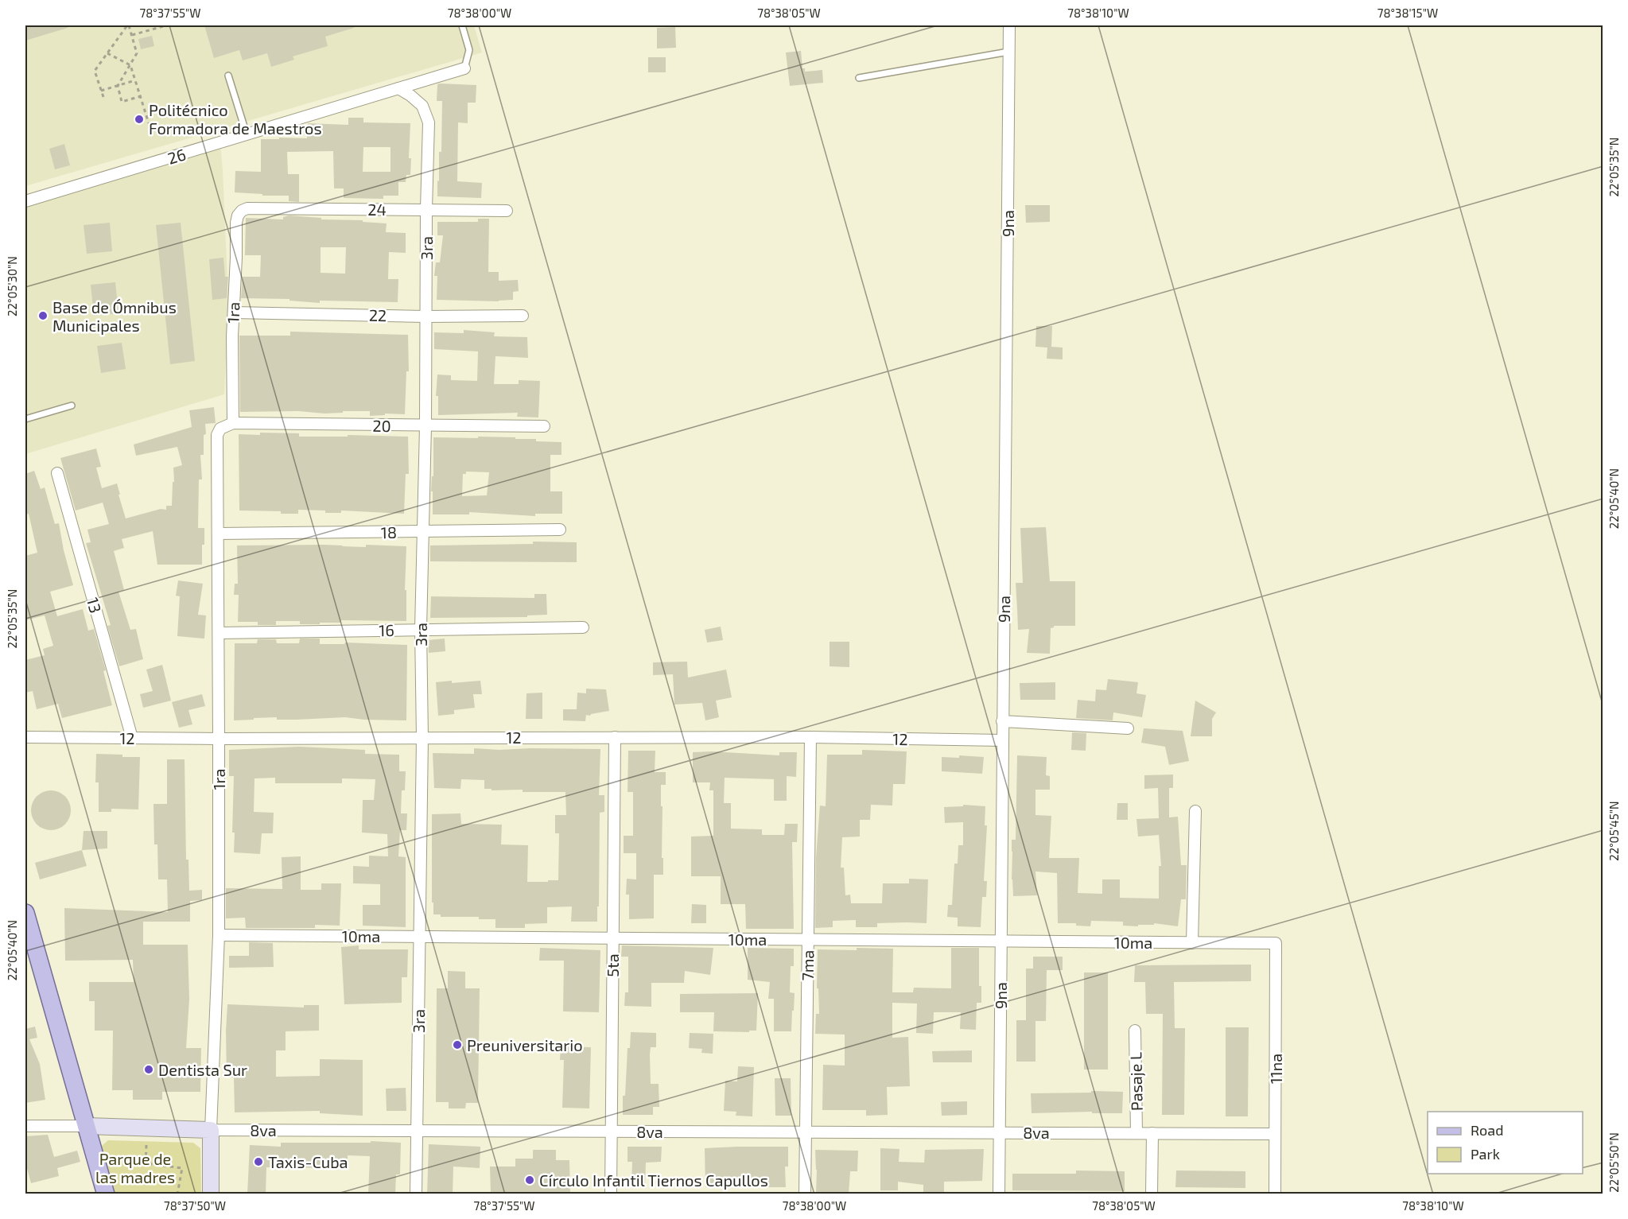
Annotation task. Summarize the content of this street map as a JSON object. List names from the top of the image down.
{
  "streets": {
    "street": [
      "26",
      "24",
      "9na",
      "3ra",
      "1ra",
      "22",
      "20",
      "18",
      "13",
      "16",
      "12",
      "10ma",
      "5ta",
      "7ma",
      "11na",
      "Pasaje L",
      "8va"
    ]
  },
  "crossings": [
    ["26", "3ra"],
    ["24", "3ra"],
    ["24", "1ra"],
    ["9na", "12"],
    ["9na", "10ma"],
    ["9na", "8va"],
    ["3ra", "22"],
    ["3ra", "20"],
    ["3ra", "18"],
    ["3ra", "16"],
    ["3ra", "12"],
    ["3ra", "10ma"],
    ["3ra", "8va"],
    ["1ra", "22"],
    ["1ra", "20"],
    ["1ra", "18"],
    ["1ra", "16"],
    ["1ra", "12"],
    ["1ra", "10ma"],
    ["1ra", "8va"],
    ["13", "12"],
    ["12", "5ta"],
    ["12", "7ma"],
    ["10ma", "5ta"],
    ["10ma", "7ma"],
    ["10ma", "11na"],
    ["5ta", "8va"],
    ["7ma", "8va"],
    ["11na", "8va"],
    ["Pasaje L", "8va"]
  ],
  "parks": ["Parque de las madres"],
  "places": [
    "Politécnico Formadora de Maestros",
    "Base de Ómnibus Municipales",
    "Preuniversitario",
    "Dentista Sur",
    "Taxis-Cuba",
    "Círculo Infantil Tiernos Capullos"
  ],
  "legend": ["Road", "Park"],
  "coordinates": [
    "78°37'55\"W",
    "78°38'00\"W",
    "78°38'05\"W",
    "78°38'10\"W",
    "78°38'15\"W",
    "22°05'35\"N",
    "22°05'30\"N",
    "22°05'40\"N",
    "22°05'45\"N",
    "22°05'50\"N",
    "78°37'50\"W"
  ]
}
